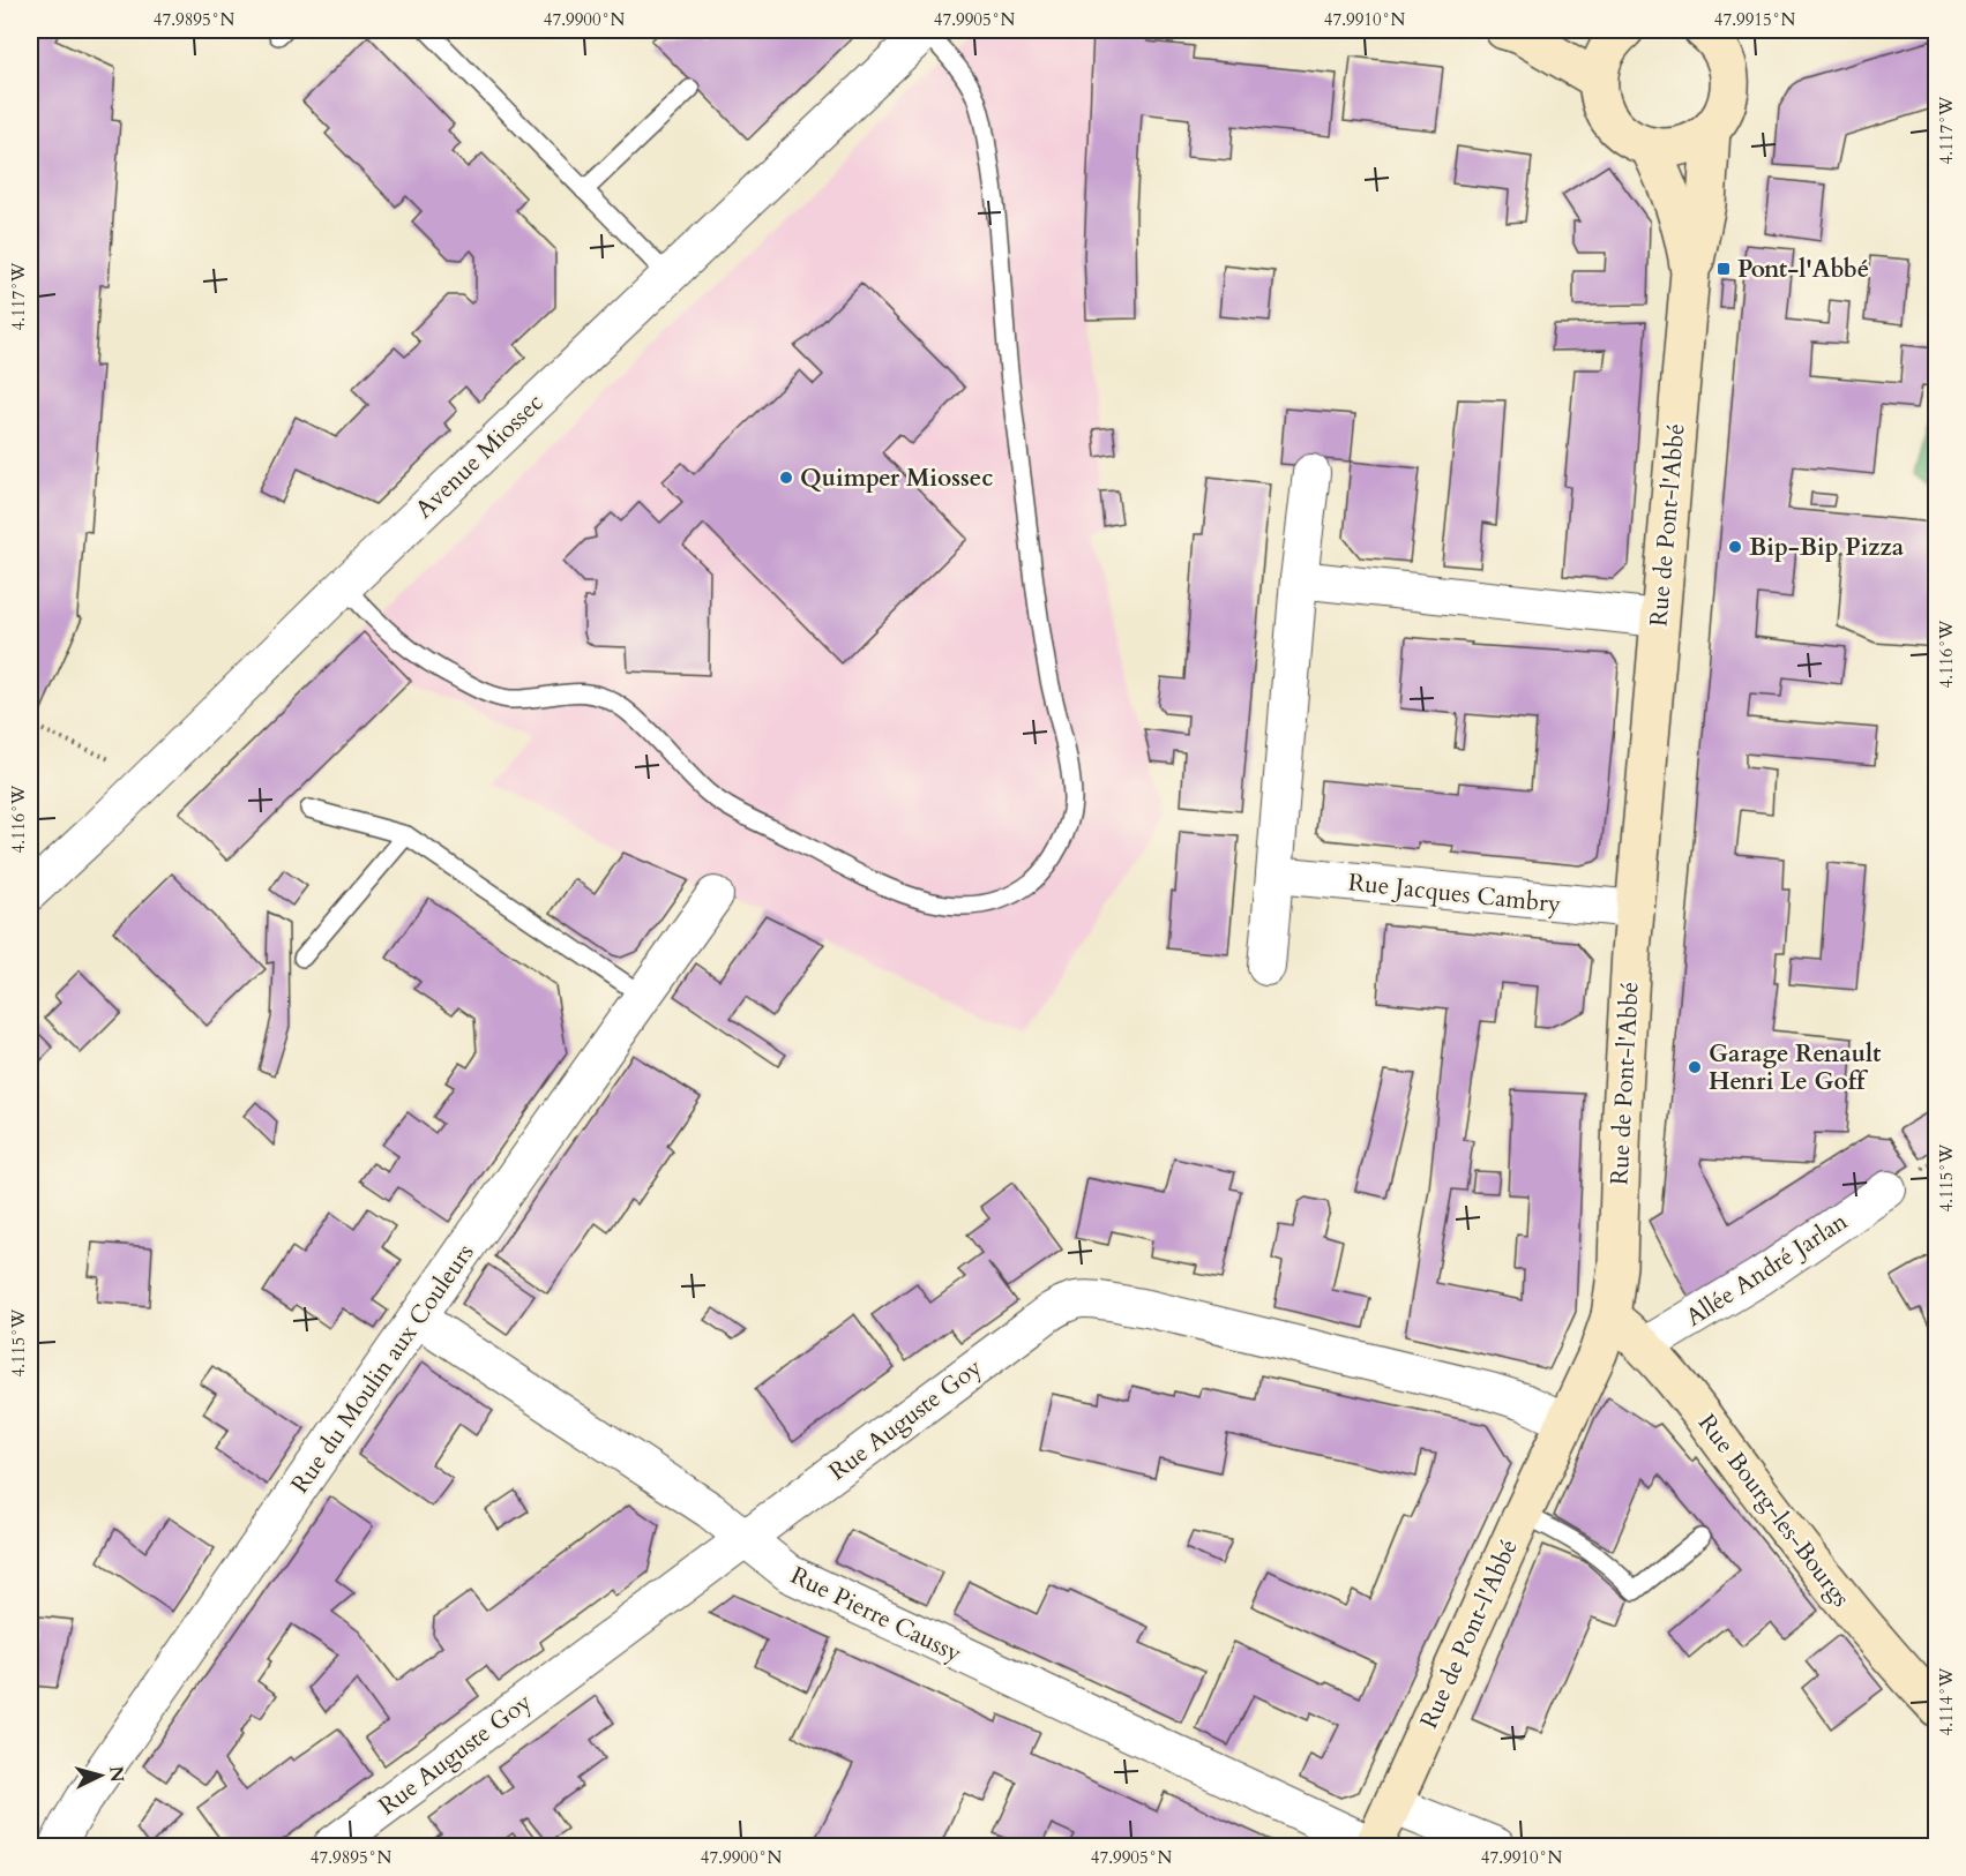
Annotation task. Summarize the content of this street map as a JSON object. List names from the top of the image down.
{
  "streets": {
    "main road": ["Rue de Pont-l'Abbé", "Rue Bourg-les-Bourgs"],
    "street": [
      "Avenue Miossec",
      "Rue Jacques Cambry",
      "Allée André Jarlan",
      "Rue du Moulin aux Couleurs",
      "Rue Auguste Goy",
      "Rue Pierre Caussy"
    ]
  },
  "crossings": [
    ["Rue de Pont-l'Abbé", "Rue Jacques Cambry"],
    ["Rue de Pont-l'Abbé", "Rue Auguste Goy"],
    ["Rue de Pont-l'Abbé", "Rue Bourg-les-Bourgs"],
    ["Rue de Pont-l'Abbé", "Rue Pierre Caussy"],
    ["Allée André Jarlan", "Rue Bourg-les-Bourgs"],
    ["Rue du Moulin aux Couleurs", "Rue Pierre Caussy"],
    ["Rue Auguste Goy", "Rue Pierre Caussy"]
  ],
  "places": {
    "transit": ["Pont-l'Abbé"],
    "other": ["Quimper Miossec", "Bip-Bip Pizza", "Garage Renault Henri Le Goff"]
  },
  "north": "right",
  "coordinates": [
    "47.9895°N",
    "47.9900°N",
    "47.9905°N",
    "47.9910°N",
    "47.9915°N",
    "4.117°W",
    "4.116°W",
    "4.115°W",
    "4.114°W"
  ]
}
